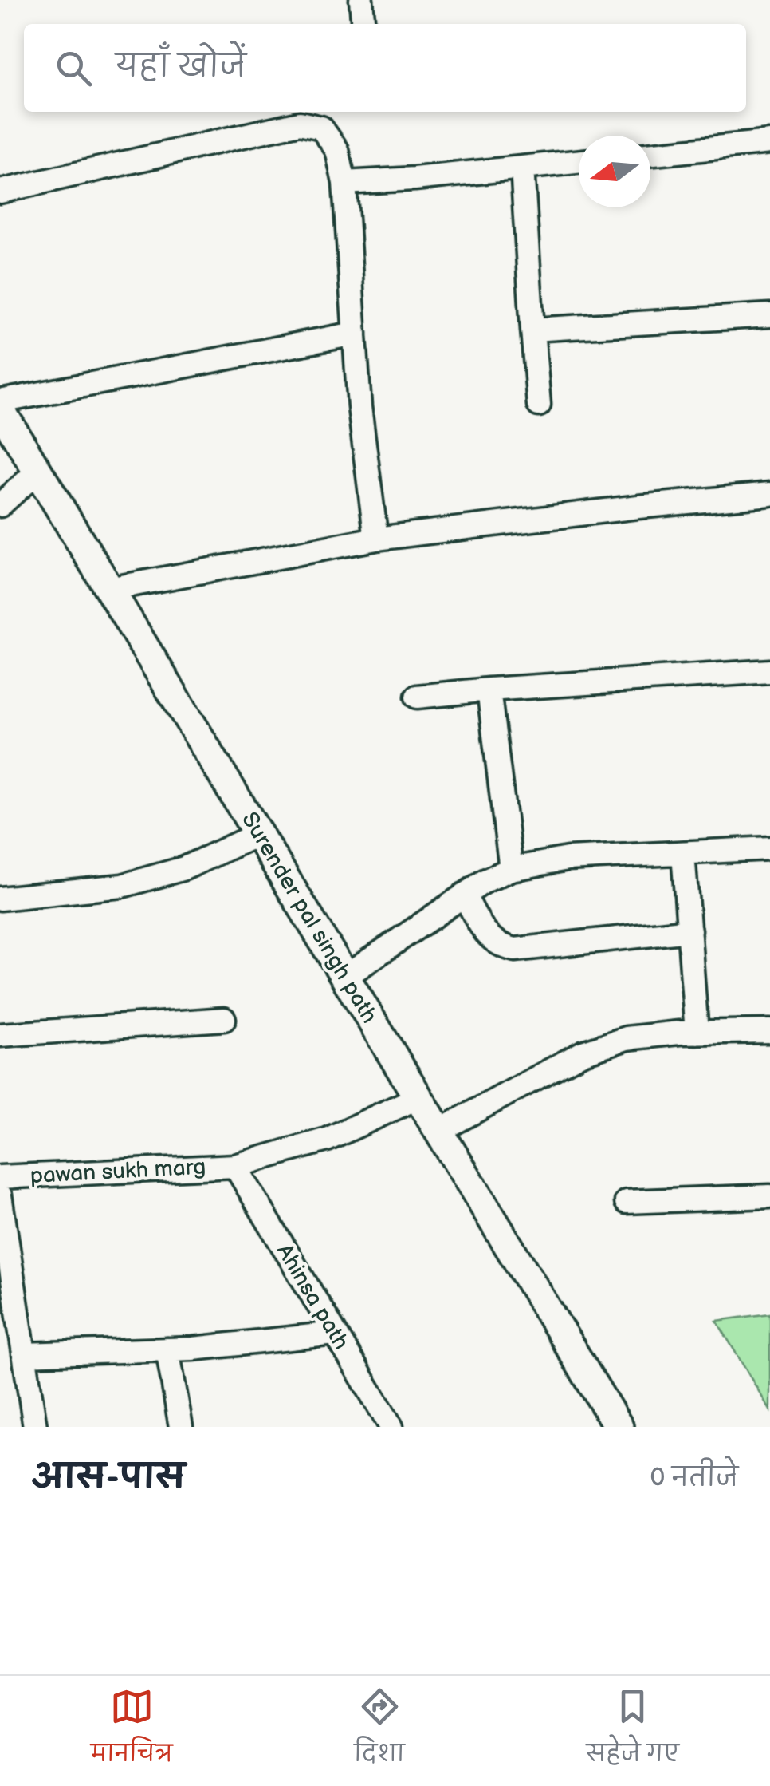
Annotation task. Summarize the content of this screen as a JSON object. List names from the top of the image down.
{
  "streets": {
    "street": ["Surender pal singh path", "pawan sukh marg", "Ahinsa path"]
  },
  "crossings": [
    ["Surender pal singh path", "pawan sukh marg"],
    ["pawan sukh marg", "Ahinsa path"]
  ],
  "north": "left",
  "page": {
    "search": "यहाँ खोजें",
    "heading": ["आस-पास", "0 नतीजे"],
    "nav": ["मानचित्र", "दिशा", "सहेजे गए"]
  }
}
